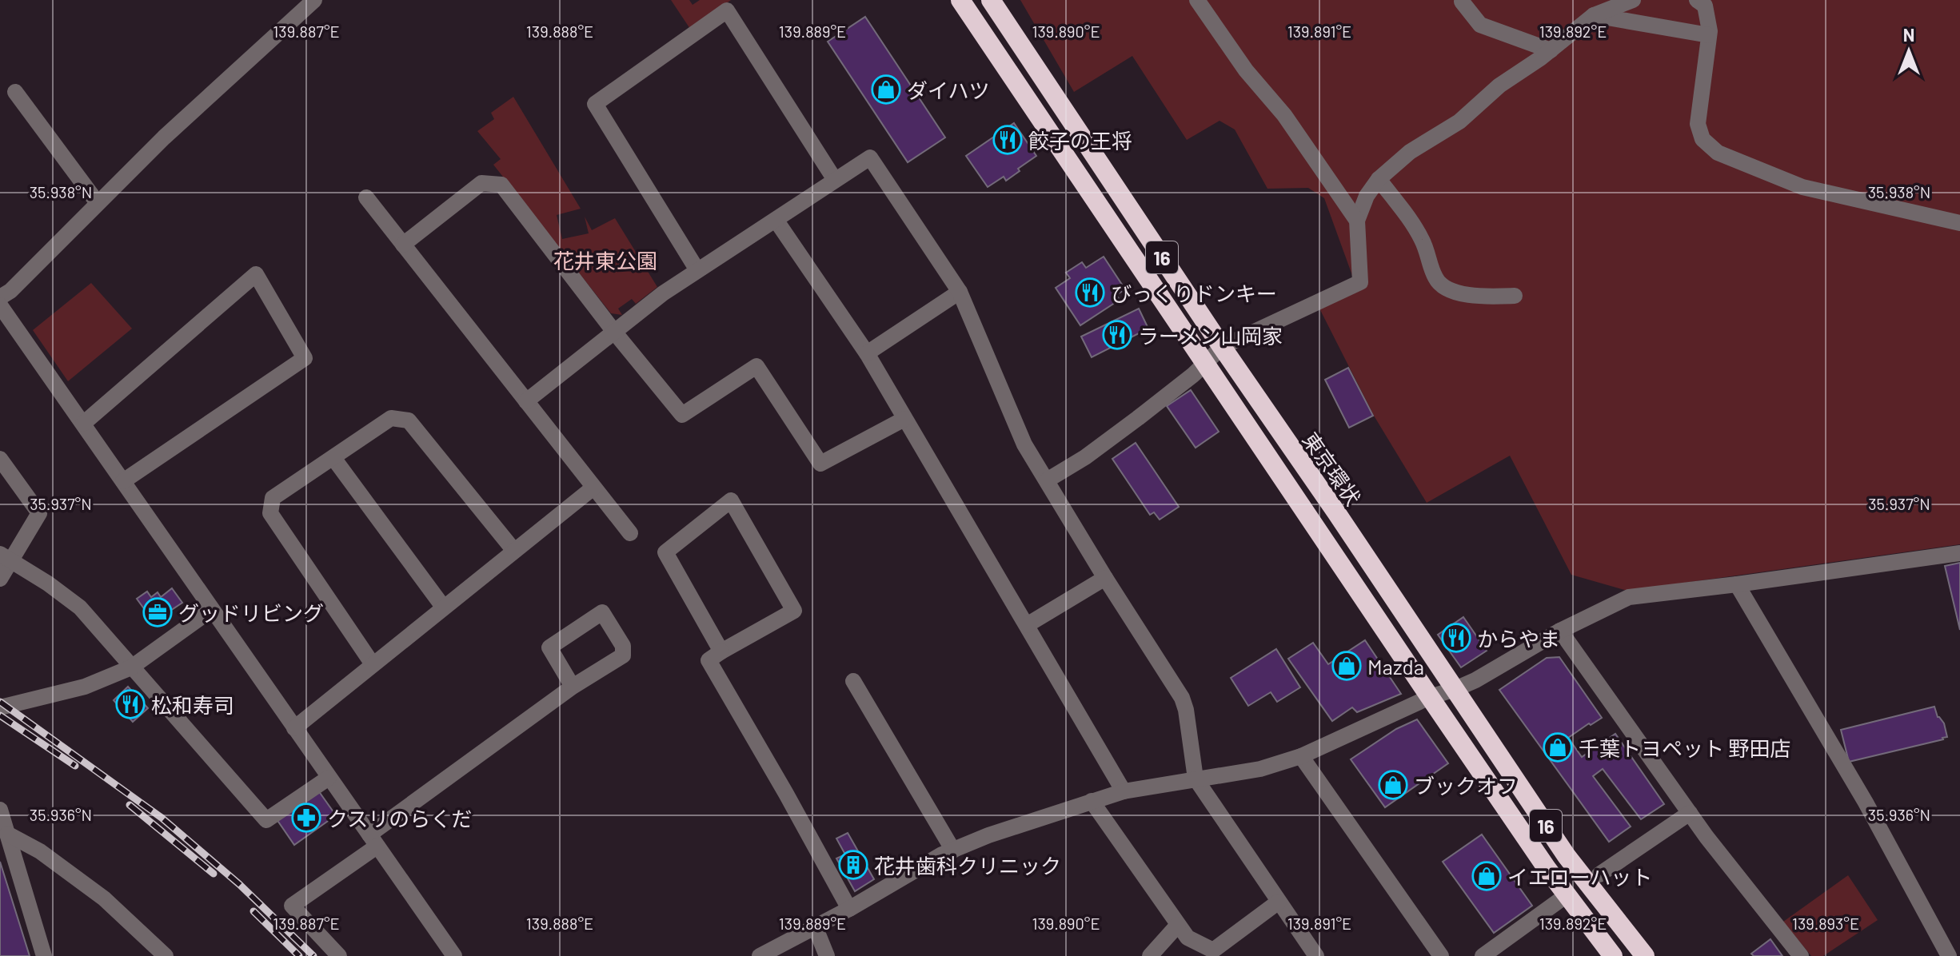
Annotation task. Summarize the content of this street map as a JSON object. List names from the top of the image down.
{
  "streets": {
    "highway": ["16", "東京環状"]
  },
  "parks": ["花井東公園"],
  "places": {
    "shop": [
      "ダイハツ",
      "Mazda",
      "千葉トヨペット 野田店",
      "ブックオフ",
      "イエローハット"
    ],
    "restaurant": [
      "餃子の王将",
      "びっくりドンキー",
      "ラーメン山岡家",
      "からやま",
      "松和寿司"
    ],
    "office": ["グッドリビング"],
    "pharmacy": ["クスリのらくだ"],
    "building": ["花井歯科クリニック"]
  },
  "north": "top",
  "coordinates": [
    "139.887°E",
    "139.888°E",
    "139.889°E",
    "139.890°E",
    "139.891°E",
    "139.892°E",
    "35.938°N",
    "35.937°N",
    "35.936°N",
    "139.893°E"
  ]
}
